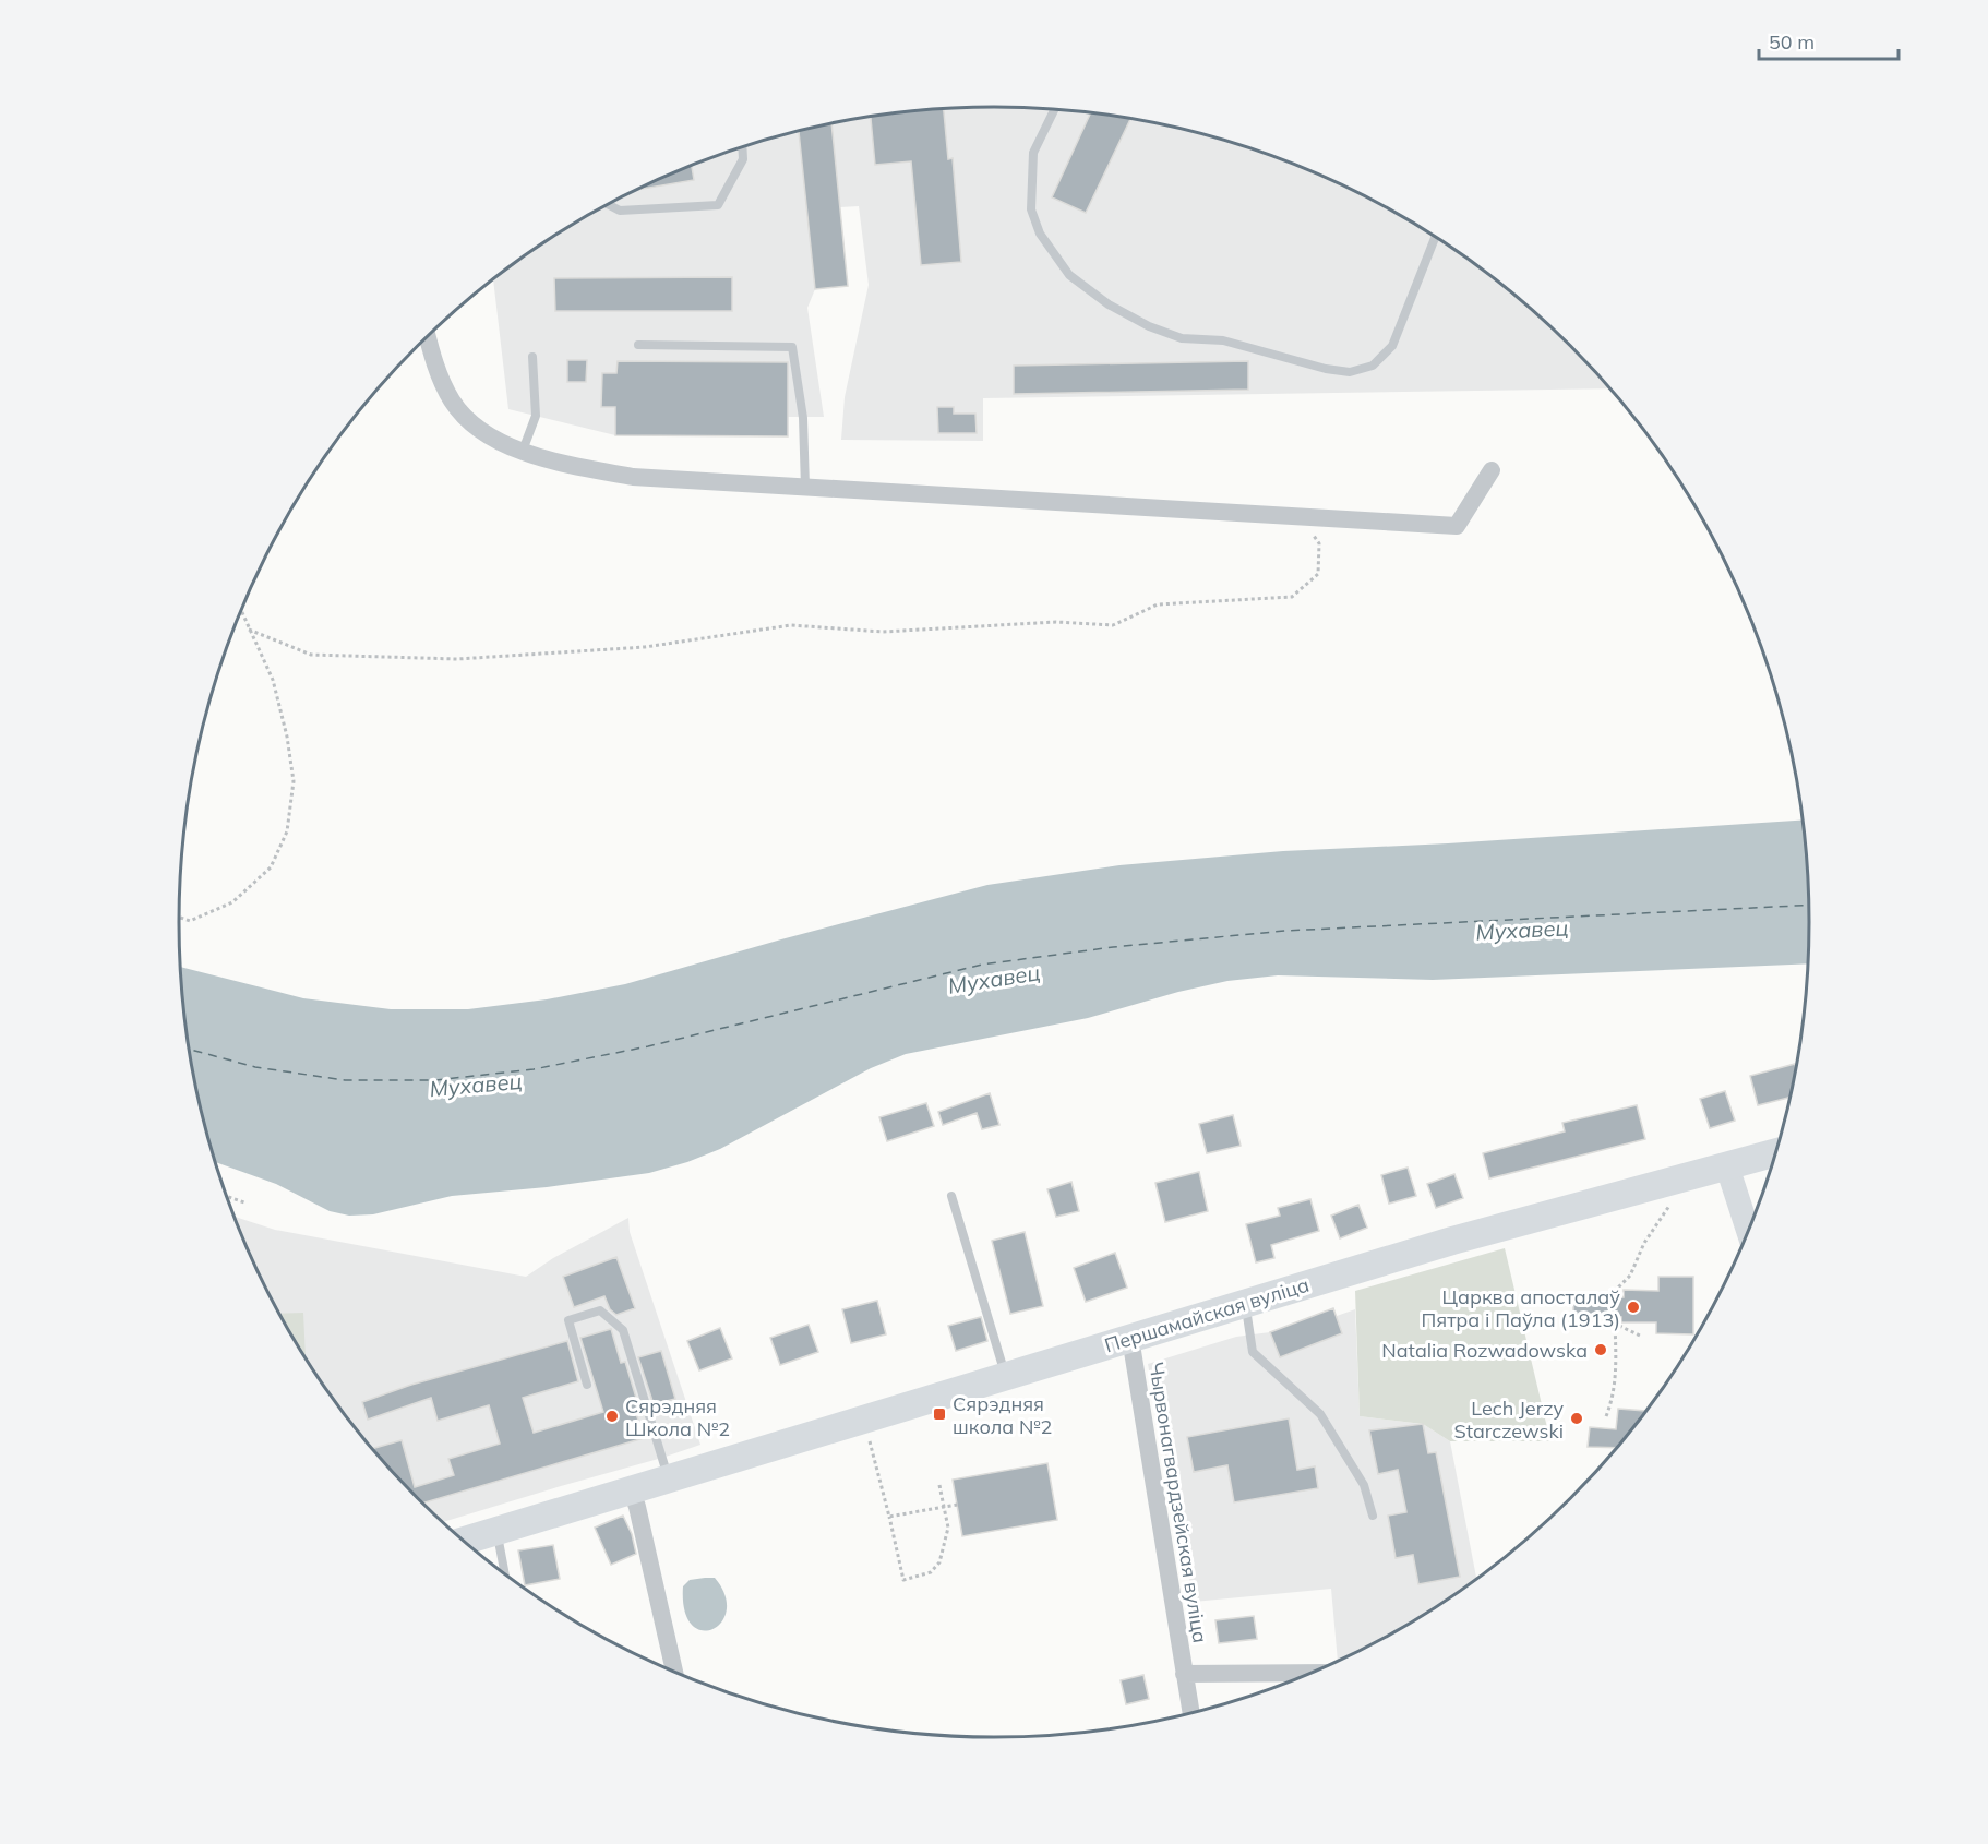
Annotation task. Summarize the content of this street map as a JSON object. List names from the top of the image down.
{
  "streets": {
    "main road": ["Першамайская вуліца"],
    "street": ["Чырвонагвардзейская вуліца"]
  },
  "crossings": [
    ["Першамайская вуліца", "Чырвонагвардзейская вуліца"]
  ],
  "water": ["Мухавец"],
  "places": {
    "other": [
      "Царква апосталаў Пятра і Паўла (1913)",
      "Natalia Rozwadowska",
      "Сярэдняя Школа №2",
      "Lech Jerzy Starczewski"
    ],
    "transit": ["Сярэдняя школа №2"]
  },
  "scale_bar": "50 m"
}
